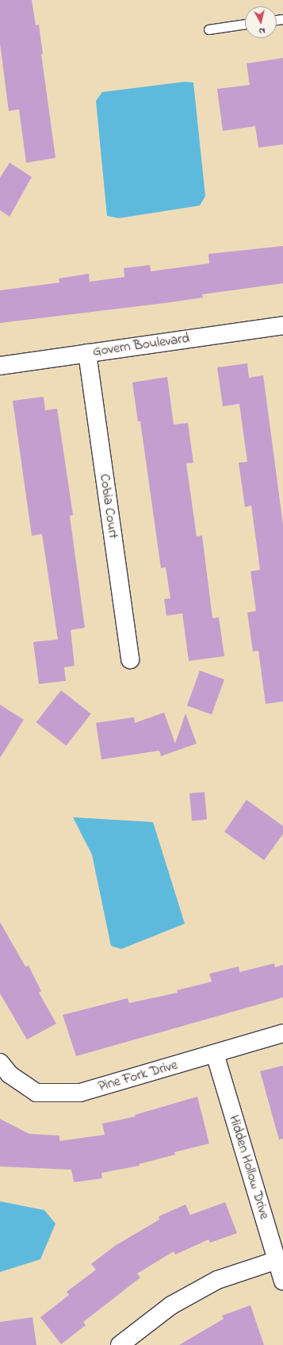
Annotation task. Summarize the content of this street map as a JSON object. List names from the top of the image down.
{
  "streets": {
    "street": [
      "Govern Boulevard",
      "Cobia Court",
      "Pine Fork Drive",
      "Hidden Hollow Drive"
    ]
  },
  "crossings": [
    ["Govern Boulevard", "Cobia Court"],
    ["Pine Fork Drive", "Hidden Hollow Drive"]
  ],
  "north": "bottom"
}
